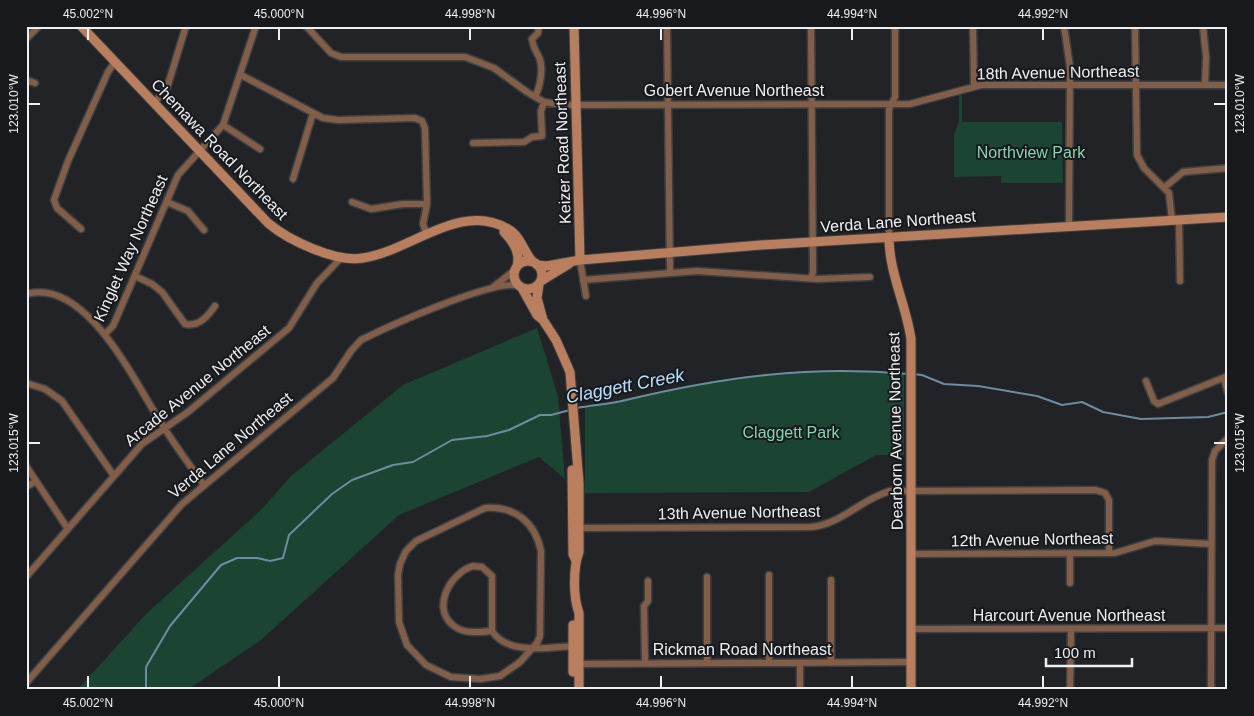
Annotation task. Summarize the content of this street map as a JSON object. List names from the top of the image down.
{
  "streets": {
    "street": [
      "18th Avenue Northeast",
      "Gobert Avenue Northeast",
      "Keizer Road Northeast",
      "Chemawa Road Northeast",
      "Verda Lane Northeast",
      "Kinglet Way Northeast",
      "Arcade Avenue Northeast",
      "Dearborn Avenue Northeast",
      "13th Avenue Northeast",
      "12th Avenue Northeast",
      "Harcourt Avenue Northeast",
      "Rickman Road Northeast"
    ]
  },
  "crossings": [
    ["18th Avenue Northeast", "Gobert Avenue Northeast"],
    ["18th Avenue Northeast", "Dearborn Avenue Northeast"],
    ["Gobert Avenue Northeast", "Keizer Road Northeast"],
    ["Gobert Avenue Northeast", "Dearborn Avenue Northeast"],
    ["Keizer Road Northeast", "Verda Lane Northeast"],
    ["Chemawa Road Northeast", "Verda Lane Northeast"],
    ["Chemawa Road Northeast", "Kinglet Way Northeast"],
    ["Chemawa Road Northeast", "Arcade Avenue Northeast"],
    ["Verda Lane Northeast", "Dearborn Avenue Northeast"],
    ["Dearborn Avenue Northeast", "13th Avenue Northeast"],
    ["Dearborn Avenue Northeast", "12th Avenue Northeast"],
    ["Dearborn Avenue Northeast", "Harcourt Avenue Northeast"],
    ["Dearborn Avenue Northeast", "Rickman Road Northeast"],
    ["13th Avenue Northeast", "12th Avenue Northeast"]
  ],
  "water": ["Claggett Creek"],
  "parks": ["Northview Park", "Claggett Park"],
  "scale_bar": "100 m",
  "coordinates": [
    "45.002°N",
    "45.000°N",
    "44.998°N",
    "44.996°N",
    "44.994°N",
    "44.992°N",
    "123.010°W",
    "123.015°W"
  ]
}
